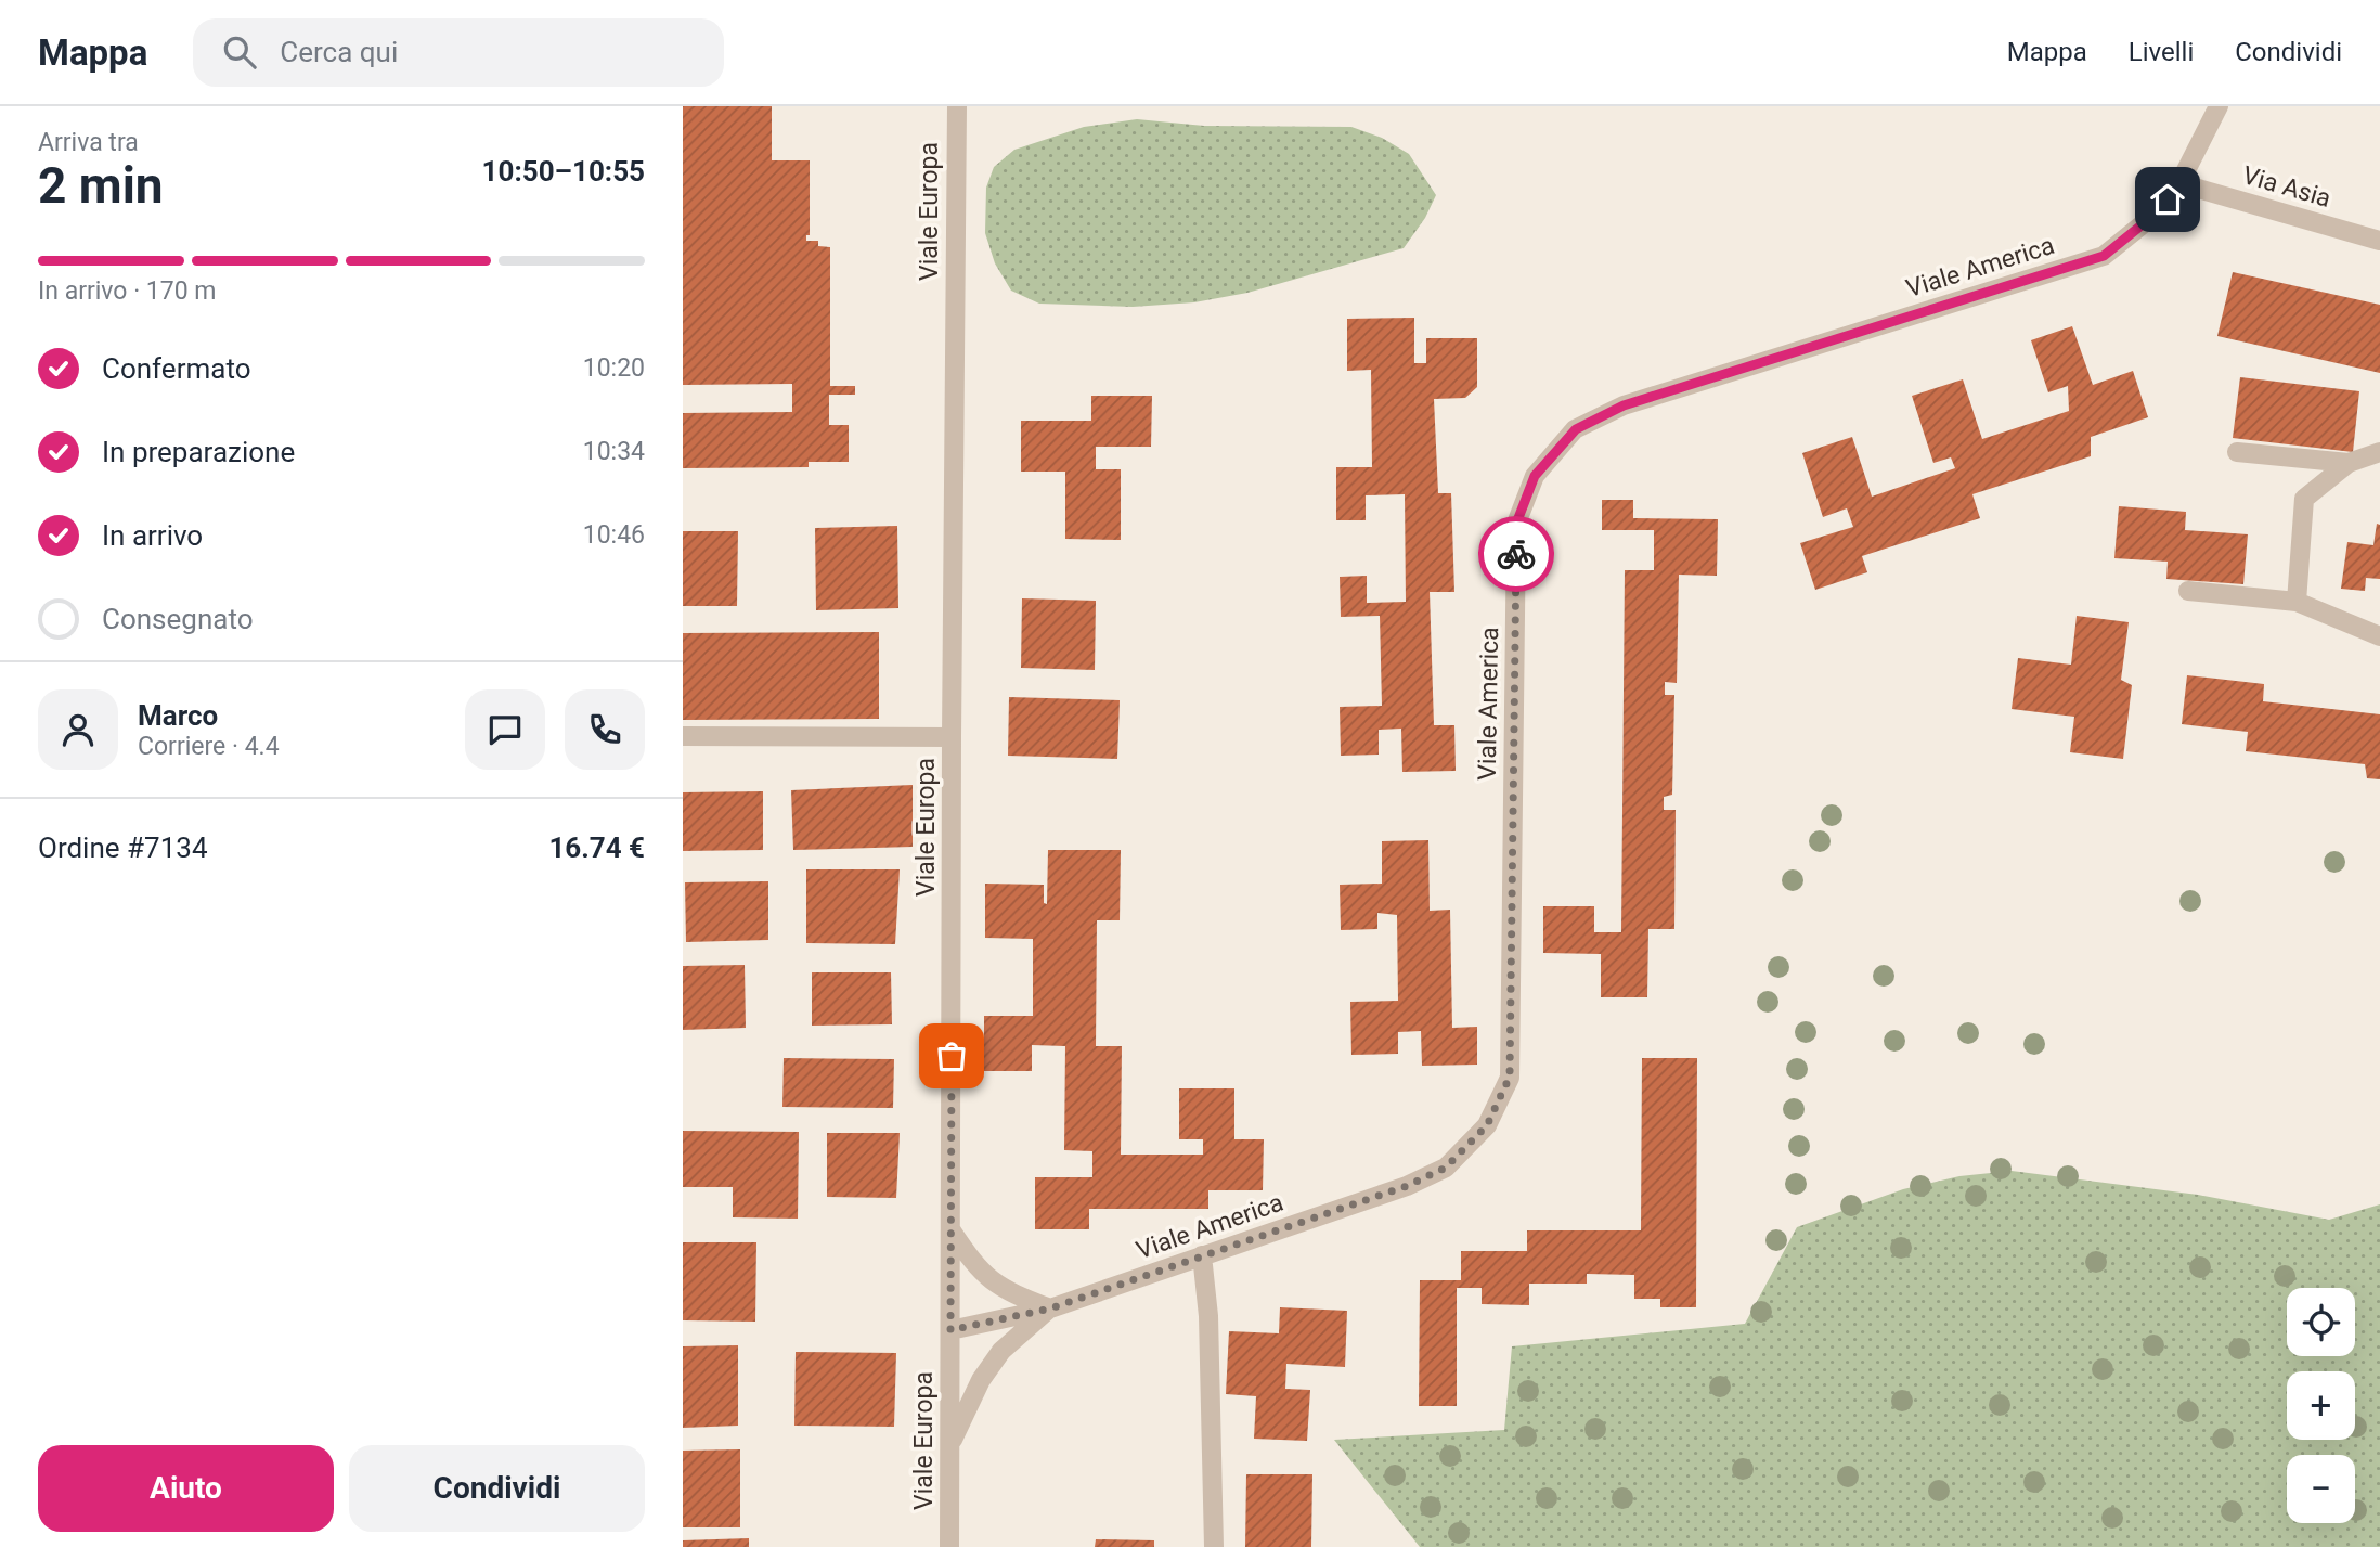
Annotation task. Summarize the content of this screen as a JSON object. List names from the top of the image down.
{
  "streets": {
    "street": ["Via Asia", "Viale Europa", "Viale America"]
  },
  "crossings": [
    ["Via Asia", "Viale America"],
    ["Viale Europa", "Viale America"]
  ],
  "page": {
    "header": "Mappa",
    "search": "Cerca qui",
    "nav": ["Mappa", "Livelli", "Condividi"],
    "heading": ["2 min", "Arriva tra", "10:50–10:55"],
    "panel": [
      "Marco",
      "Corriere · 4.4",
      "Ordine #7134",
      "16.74 €"
    ],
    "bar": "In arrivo · 170 m",
    "list": [
      ["Confermato", "10:20"],
      ["In preparazione", "10:34"],
      ["In arrivo", "10:46"],
      "Consegnato"
    ],
    "map_buttons": ["+", "−"],
    "buttons": ["Aiuto", "Condividi"]
  }
}
